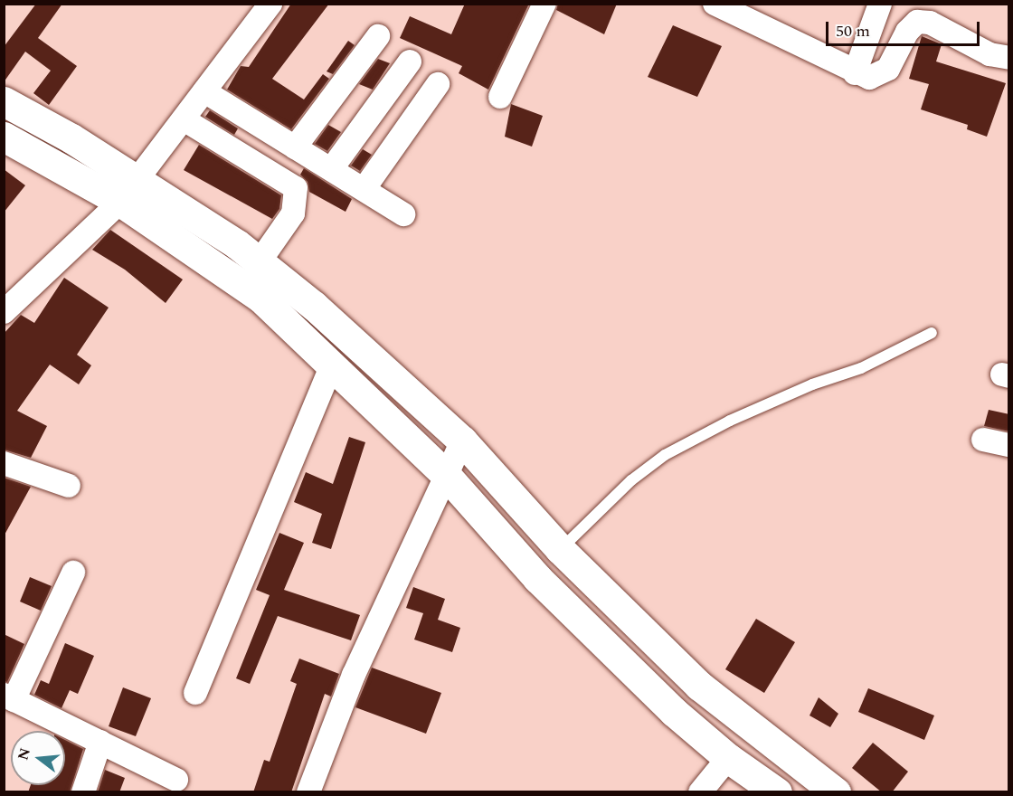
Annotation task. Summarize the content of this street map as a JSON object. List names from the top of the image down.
{
  "scale_bar": "50 m",
  "north": "left"
}
